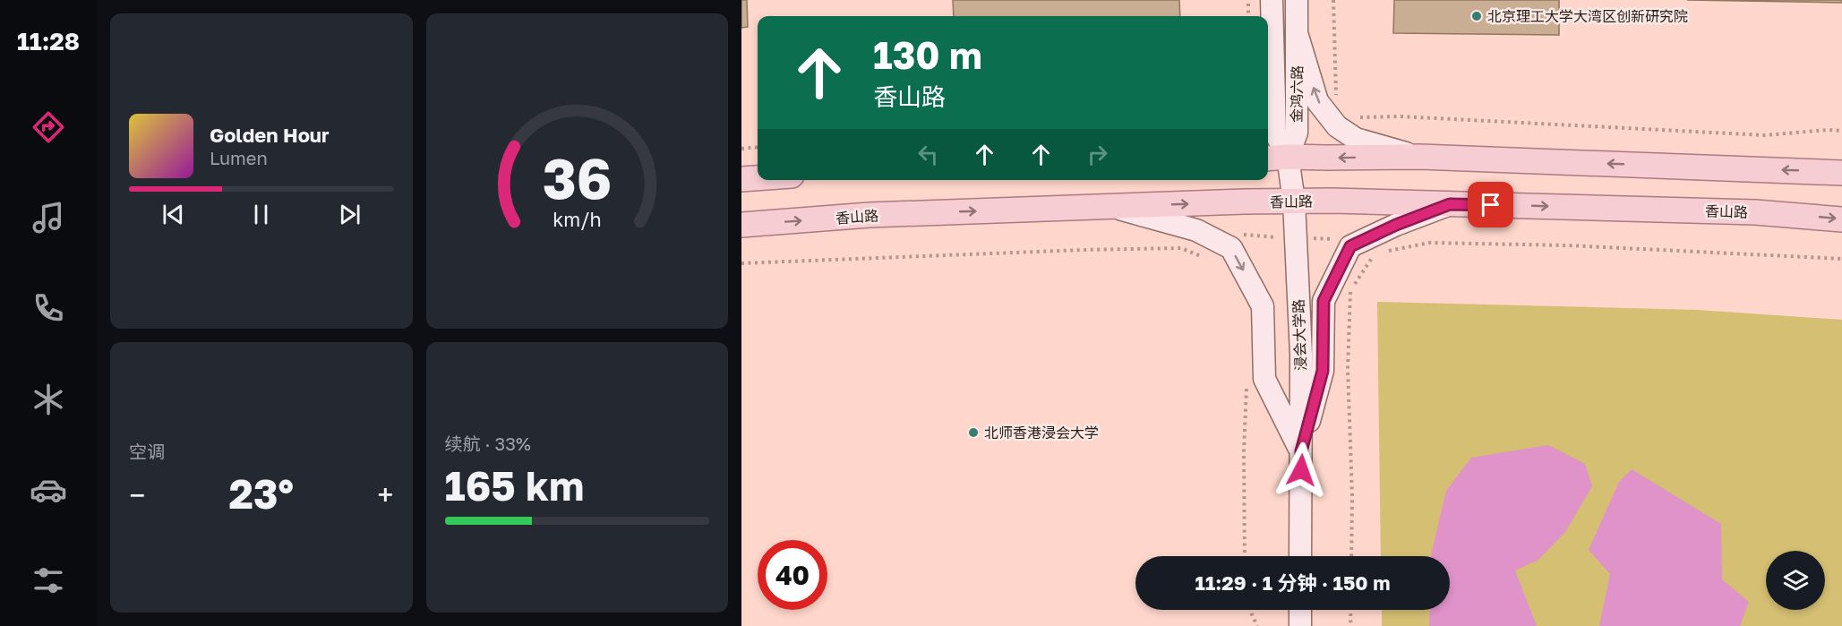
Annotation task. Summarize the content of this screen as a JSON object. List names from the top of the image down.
{
  "streets": {
    "main road": ["香山路"],
    "street": ["金鸿六路", "浸会大学路"]
  },
  "crossings": [
    ["金鸿六路", "浸会大学路"],
    ["香山路", "浸会大学路"]
  ],
  "places": ["北京理工大学大湾区创新研究院", "北师香港浸会大学"],
  "page": {
    "tabs": "11:28",
    "turn": ["130 m", "香山路"],
    "song": ["Golden Hour", "Lumen"],
    "tile": [
      "空调",
      ["续航 · 33%", "165 km"]
    ],
    "heat": ["−", "23°", "+"],
    "limit": "40",
    "trip": "11:29 · 1 分钟 · 150 m",
    "gauge": ["36", "km/h"]
  }
}
